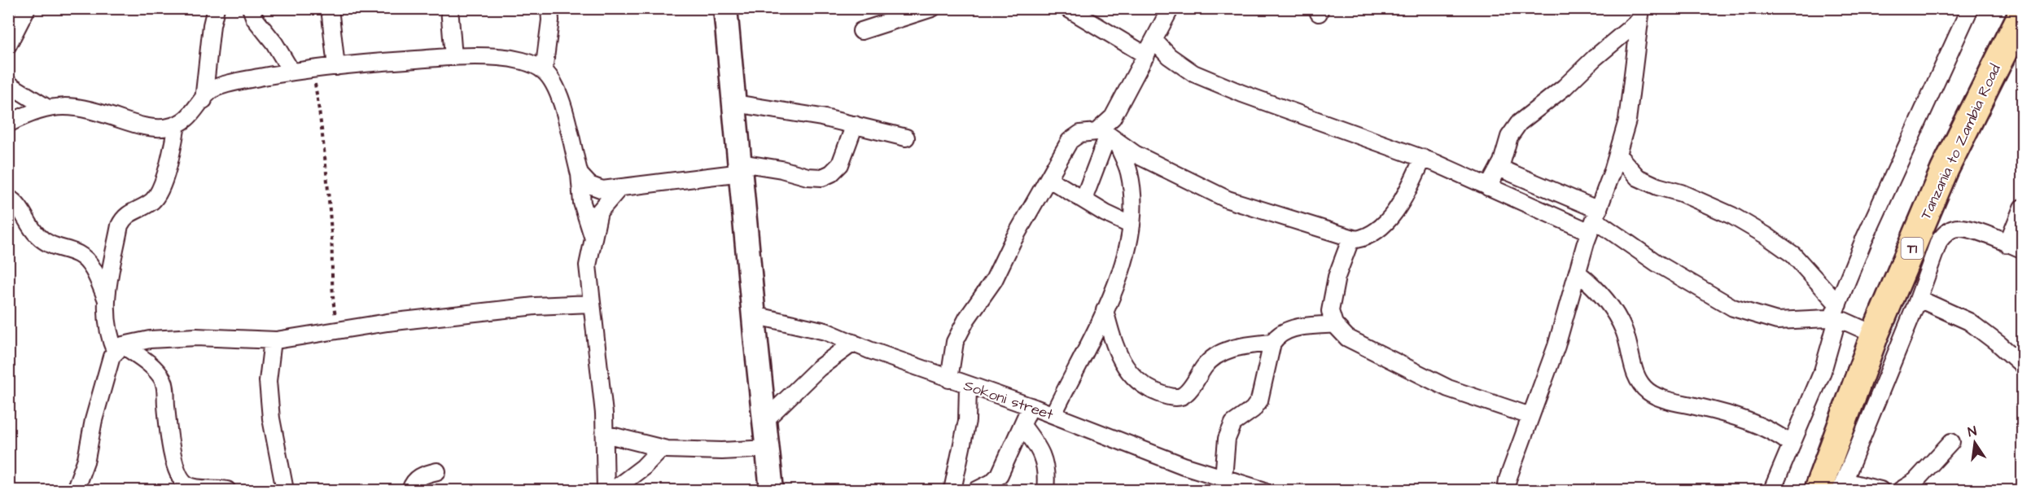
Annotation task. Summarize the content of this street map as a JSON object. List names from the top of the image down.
{
  "streets": {
    "highway": ["Tanzania to Zambia Road", "T1"],
    "street": ["Sokoni street"]
  },
  "north": "top"
}
